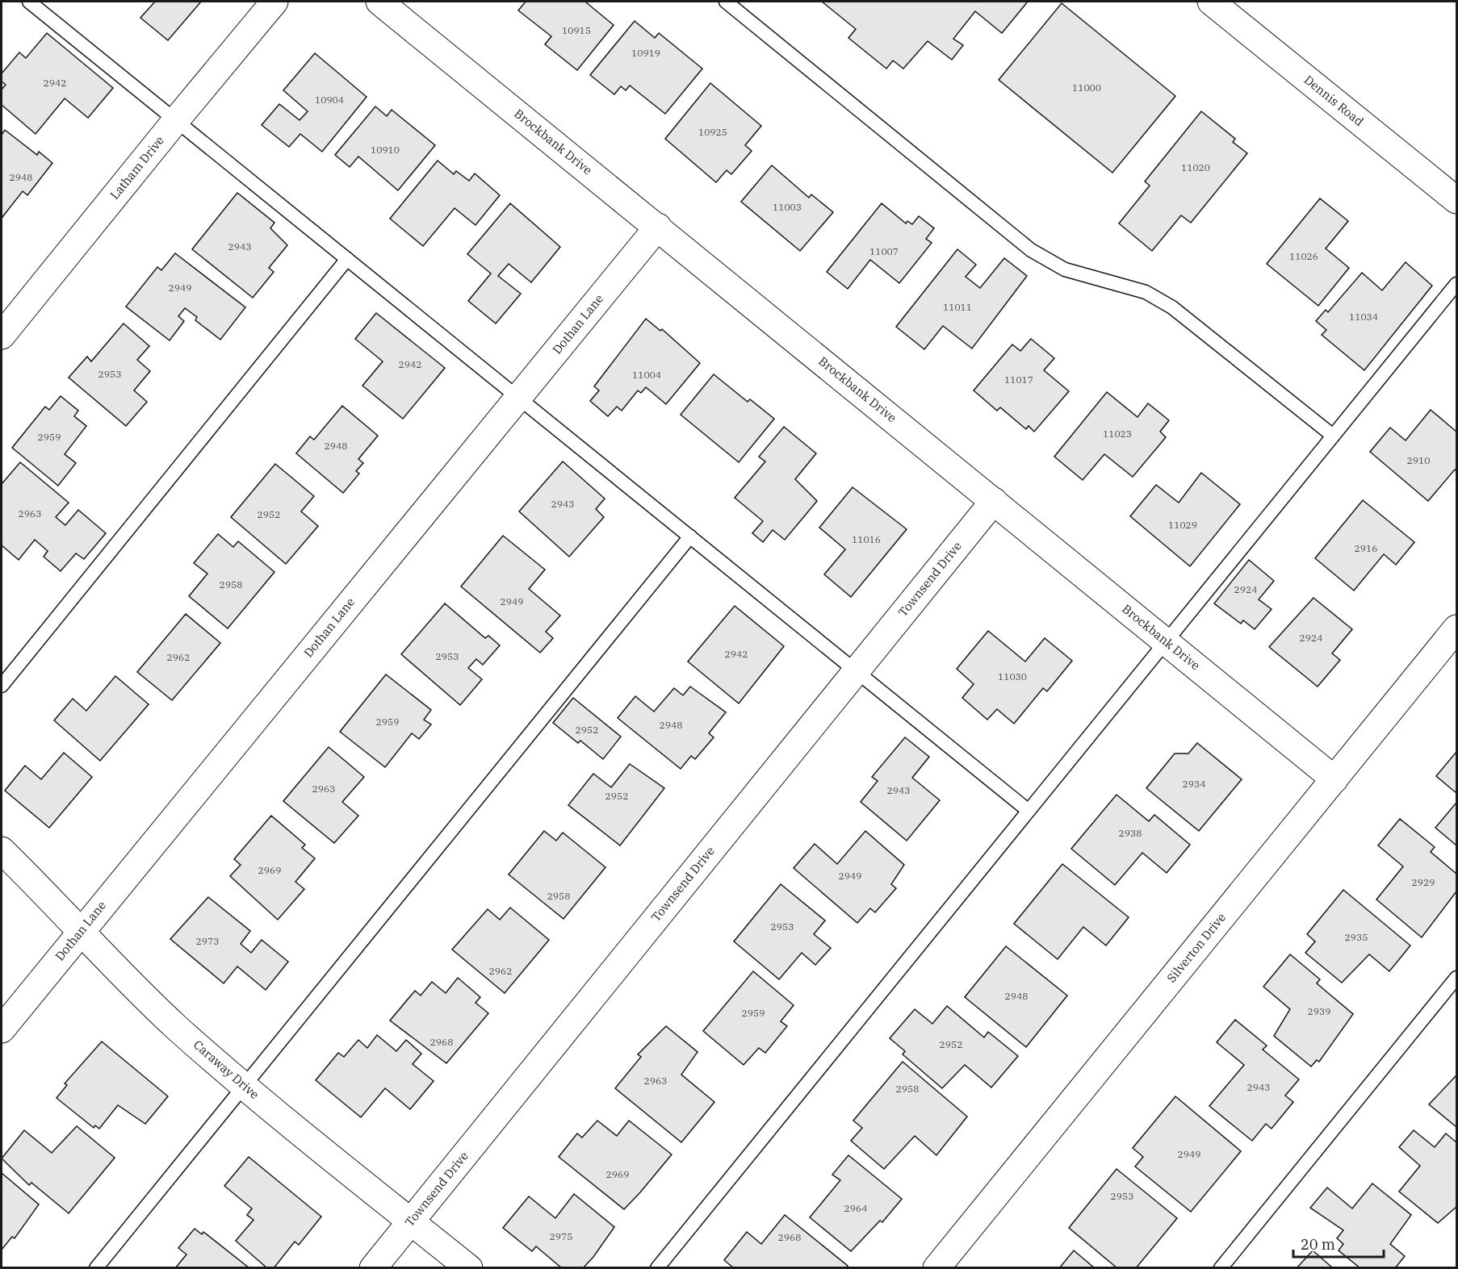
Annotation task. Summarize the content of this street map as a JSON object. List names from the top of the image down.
{
  "streets": {
    "street": [
      "Dennis Road",
      "Brockbank Drive",
      "Latham Drive",
      "Dothan Lane",
      "Townsend Drive",
      "Silverton Drive",
      "Caraway Drive"
    ]
  },
  "crossings": [
    ["Brockbank Drive", "Dothan Lane"],
    ["Brockbank Drive", "Townsend Drive"],
    ["Brockbank Drive", "Silverton Drive"],
    ["Dothan Lane", "Caraway Drive"],
    ["Townsend Drive", "Caraway Drive"]
  ],
  "house_numbers": [
    "10915",
    "10919",
    "2942",
    "11000",
    "10904",
    "10925",
    "10910",
    "11020",
    "2948",
    "11003",
    "2943",
    "11007",
    "11026",
    "2949",
    "11011",
    "11034",
    "2942",
    "2953",
    "11004",
    "11017",
    "11023",
    "2959",
    "2948",
    "2910",
    "2943",
    "2963",
    "2952",
    "11029",
    "11016",
    "2916",
    "2958",
    "2924",
    "2949",
    "2924",
    "2942",
    "2953",
    "2962",
    "11030",
    "2959",
    "2948",
    "2952",
    "2934",
    "2963",
    "2943",
    "2952",
    "2938",
    "2969",
    "2949",
    "2929",
    "2958",
    "2953",
    "2935",
    "2973",
    "2962",
    "2948",
    "2939",
    "2959",
    "2968",
    "2952",
    "2963",
    "2943",
    "2958",
    "2949",
    "2969",
    "2953",
    "2964",
    "2975",
    "2968"
  ],
  "scale_bar": "20 m"
}
